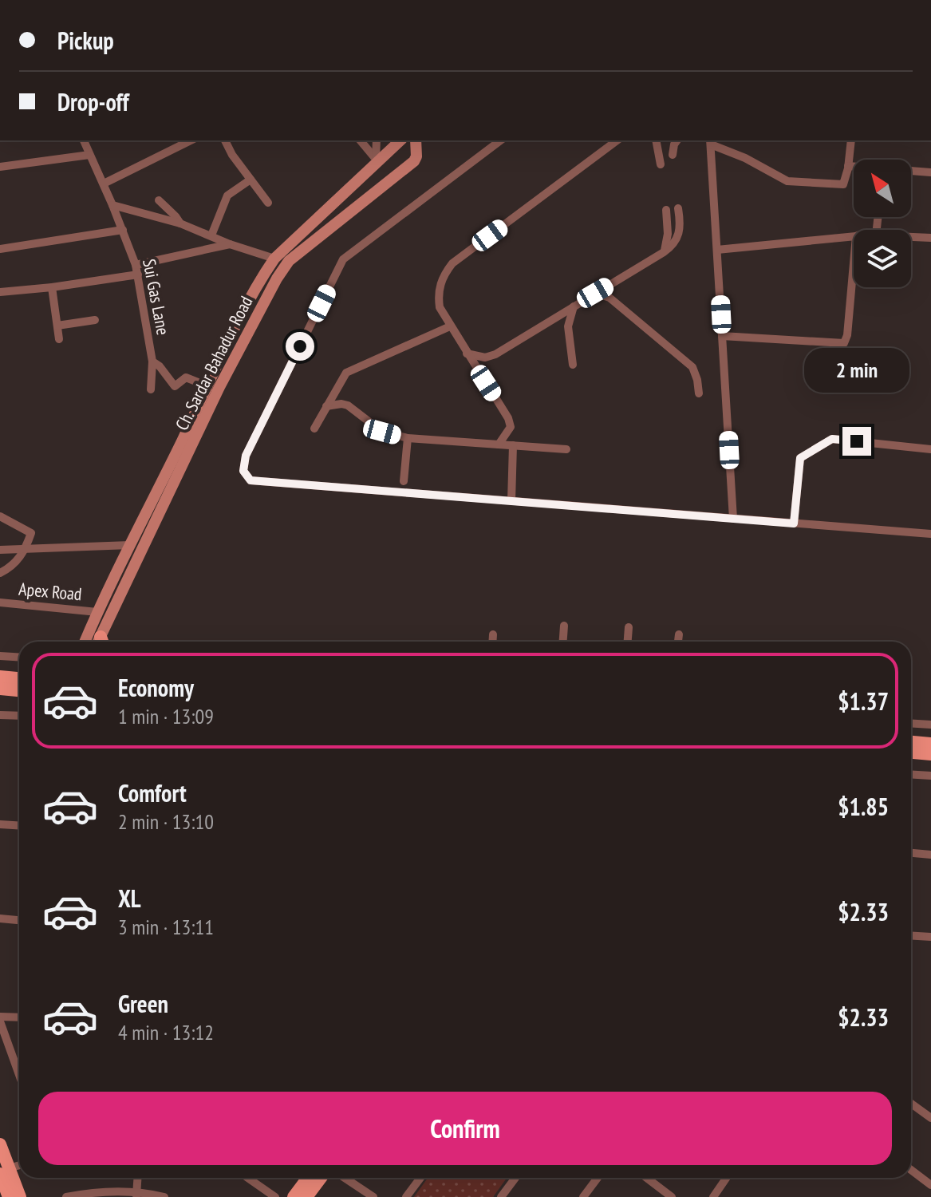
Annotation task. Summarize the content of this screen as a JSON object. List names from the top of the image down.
{
  "streets": {
    "main road": ["Ch. Sardar Bahadur Road"],
    "street": ["Sui Gas Lane", "Apex Road"]
  },
  "crossings": [
    ["Sui Gas Lane", "Ch. Sardar Bahadur Road"],
    ["Ch. Sardar Bahadur Road", "Apex Road"]
  ],
  "north": "top left",
  "page": {
    "banner": ["Pickup", "Drop-off"],
    "bubble": "2 min",
    "list": [
      {
        "name": "Economy",
        "note": "1 min · 13:09",
        "value": "$1.37"
      },
      {
        "name": "Comfort",
        "note": "2 min · 13:10",
        "value": "$1.85"
      },
      {
        "name": "XL",
        "note": "3 min · 13:11",
        "value": "$2.33"
      },
      {
        "name": "Green",
        "note": "4 min · 13:12",
        "value": "$2.33"
      }
    ],
    "buttons": "Confirm"
  }
}
